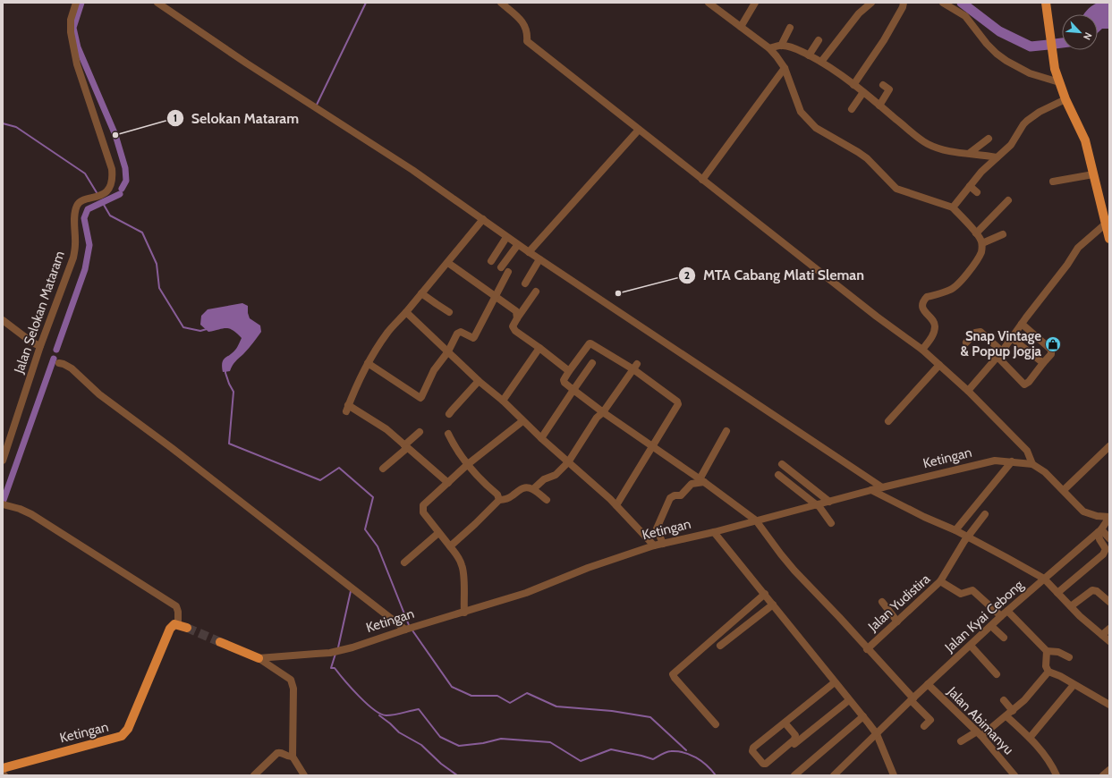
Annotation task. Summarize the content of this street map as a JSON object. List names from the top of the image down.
{
  "streets": {
    "main road": ["Ketingan"],
    "street": [
      "Jalan Selokan Mataram",
      "Jalan Yudistira",
      "Jalan Kyai Cebong",
      "Jalan Abimanyu"
    ]
  },
  "crossings": [
    ["Ketingan", "Jalan Kyai Cebong"],
    ["Jalan Yudistira", "Jalan Kyai Cebong"],
    ["Jalan Kyai Cebong", "Jalan Abimanyu"]
  ],
  "places": {
    "other": ["Selokan Mataram", "MTA Cabang Mlati Sleman"],
    "shop": ["Snap Vintage & Popup Jogja"]
  },
  "north": "bottom right"
}
